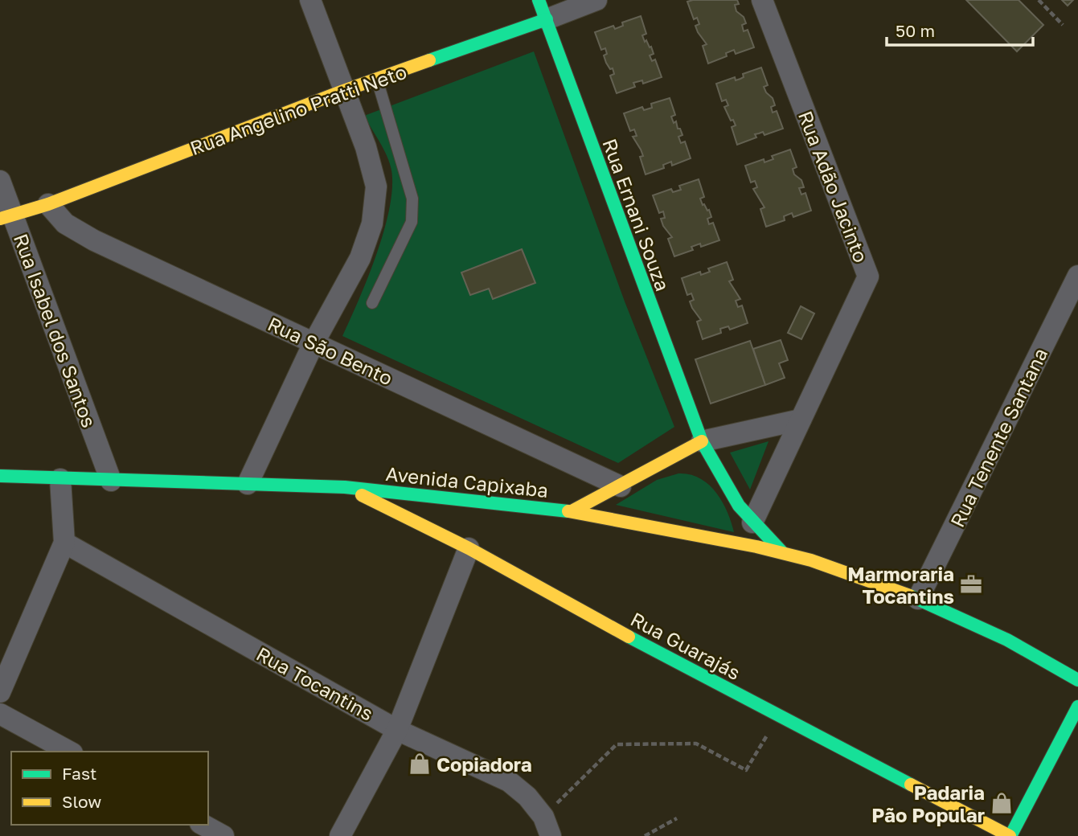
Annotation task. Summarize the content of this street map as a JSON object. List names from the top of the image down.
{
  "streets": {
    "main road": [
      "Rua Angelino Pratti Neto",
      "Rua Ernani Souza",
      "Avenida Capixaba",
      "Rua Guarajás"
    ],
    "street": [
      "Rua Adão Jacinto",
      "Rua Isabel dos Santos",
      "Rua São Bento",
      "Rua Tenente Santana",
      "Rua Tocantins"
    ]
  },
  "crossings": [
    ["Rua Angelino Pratti Neto", "Rua Ernani Souza"],
    ["Rua Angelino Pratti Neto", "Rua Isabel dos Santos"],
    ["Rua Angelino Pratti Neto", "Rua São Bento"],
    ["Rua Adão Jacinto", "Rua Ernani Souza"],
    ["Rua Ernani Souza", "Avenida Capixaba"],
    ["Rua Isabel dos Santos", "Avenida Capixaba"],
    ["Rua Tenente Santana", "Avenida Capixaba"],
    ["Avenida Capixaba", "Rua Guarajás"]
  ],
  "places": {
    "office": ["Marmoraria Tocantins"],
    "shop": ["Copiadora", "Padaria Pão Popular"]
  },
  "legend": ["Fast", "Slow"],
  "scale_bar": "50 m"
}
